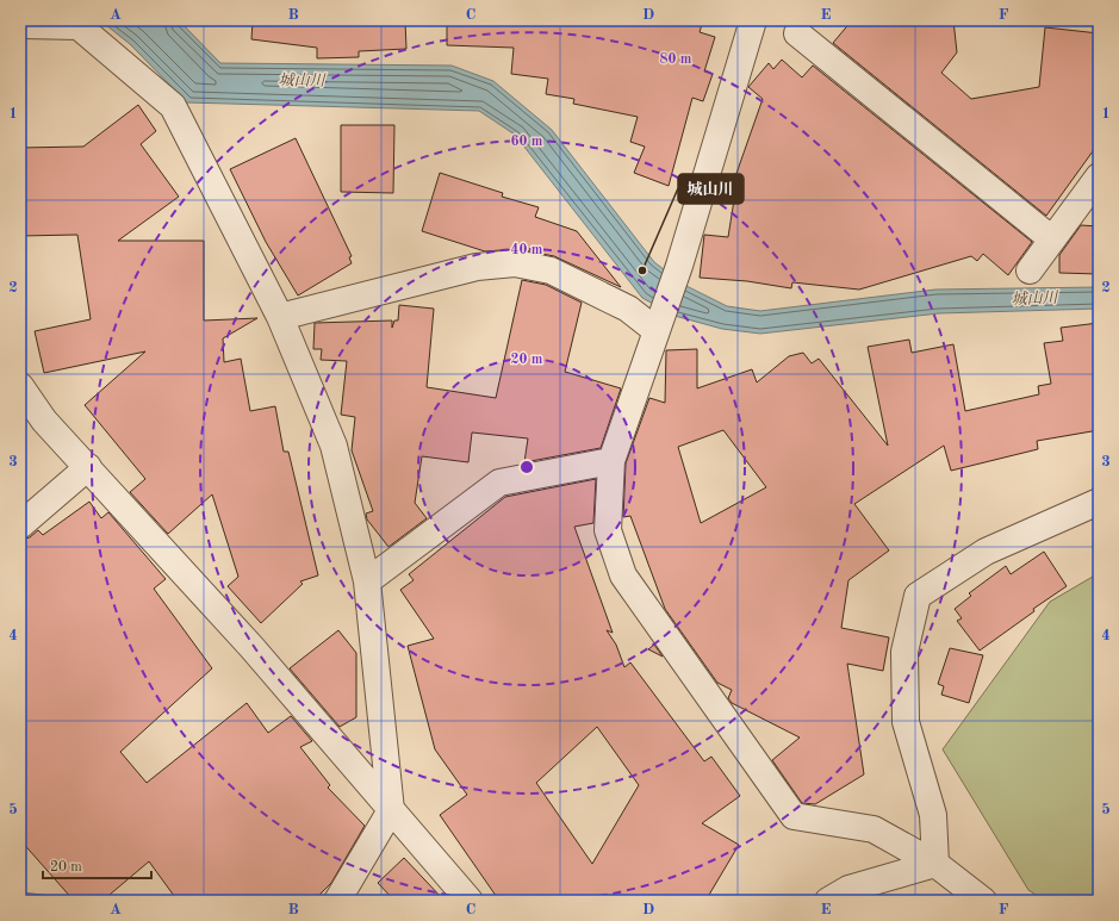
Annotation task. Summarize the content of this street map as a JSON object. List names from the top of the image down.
{
  "water": ["城山川"],
  "places": ["城山川"],
  "scale_bar": "20 m",
  "grid": {
    "columns": [
      "A",
      "B",
      "C",
      "D",
      "E",
      "F"
    ],
    "rows": [
      "1",
      "2",
      "3",
      "4",
      "5"
    ]
  },
  "rings": [
    "80 m",
    "60 m",
    "40 m",
    "20 m"
  ]
}
